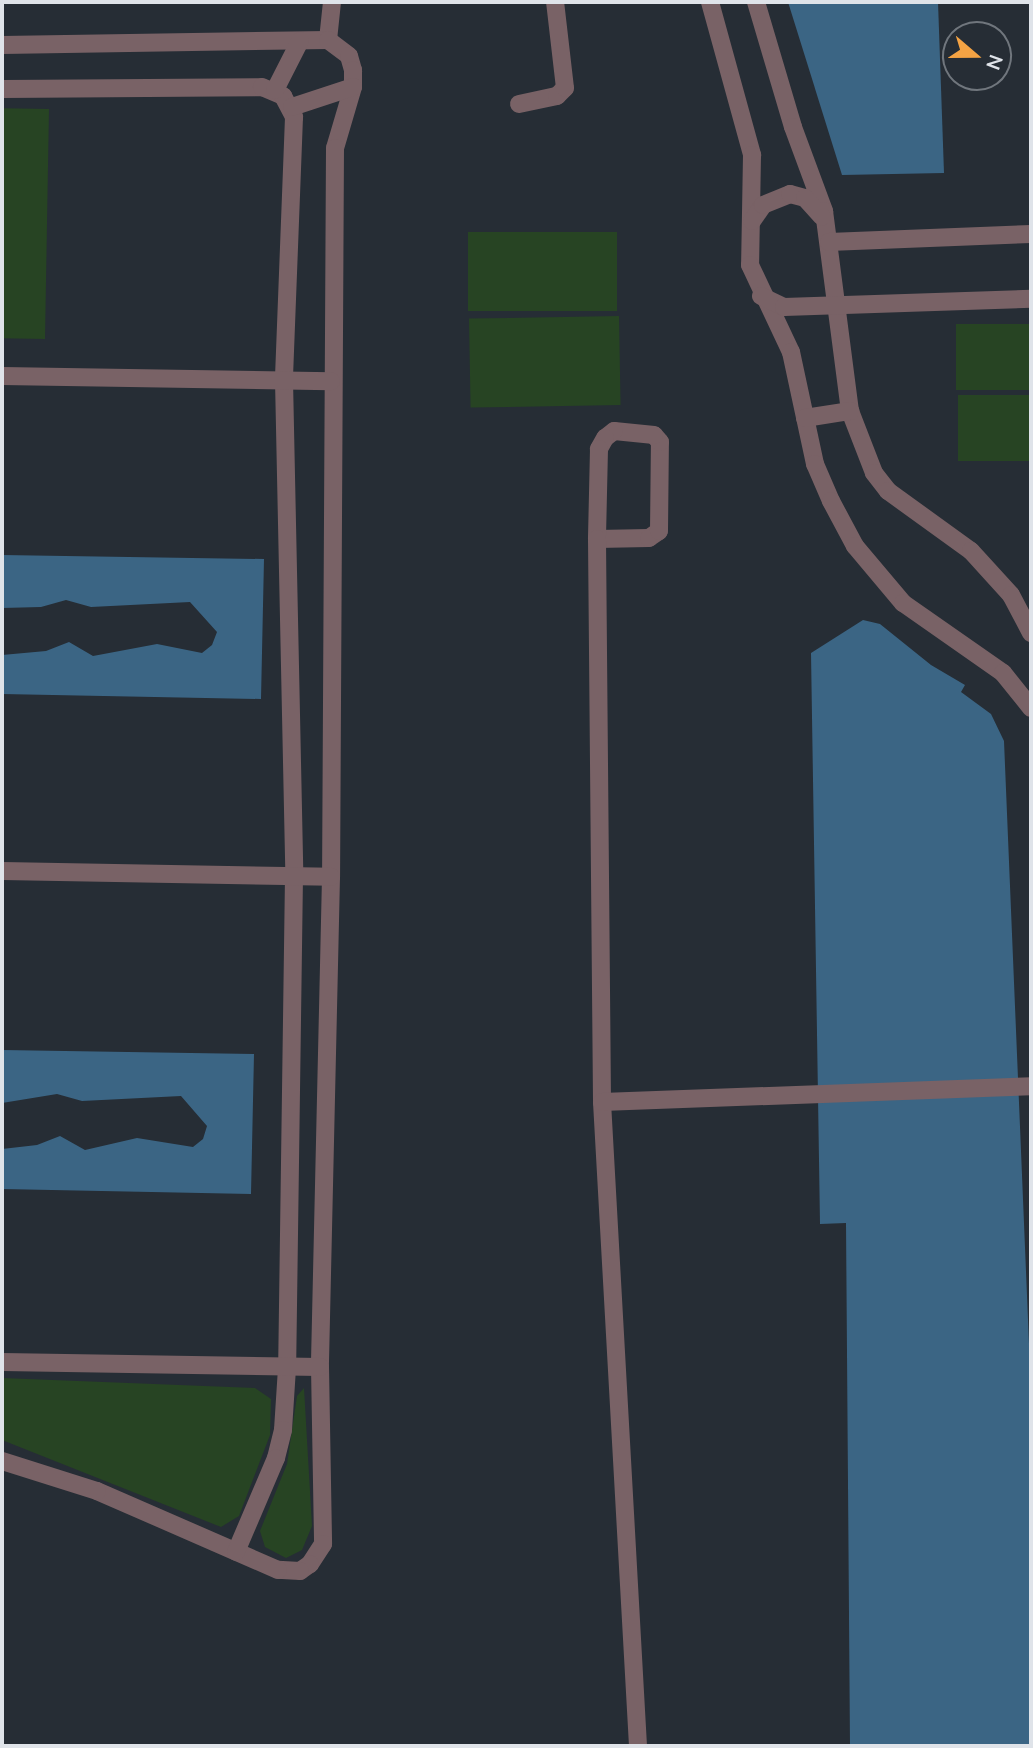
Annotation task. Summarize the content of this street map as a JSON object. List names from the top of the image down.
{
  "north": "right"
}
